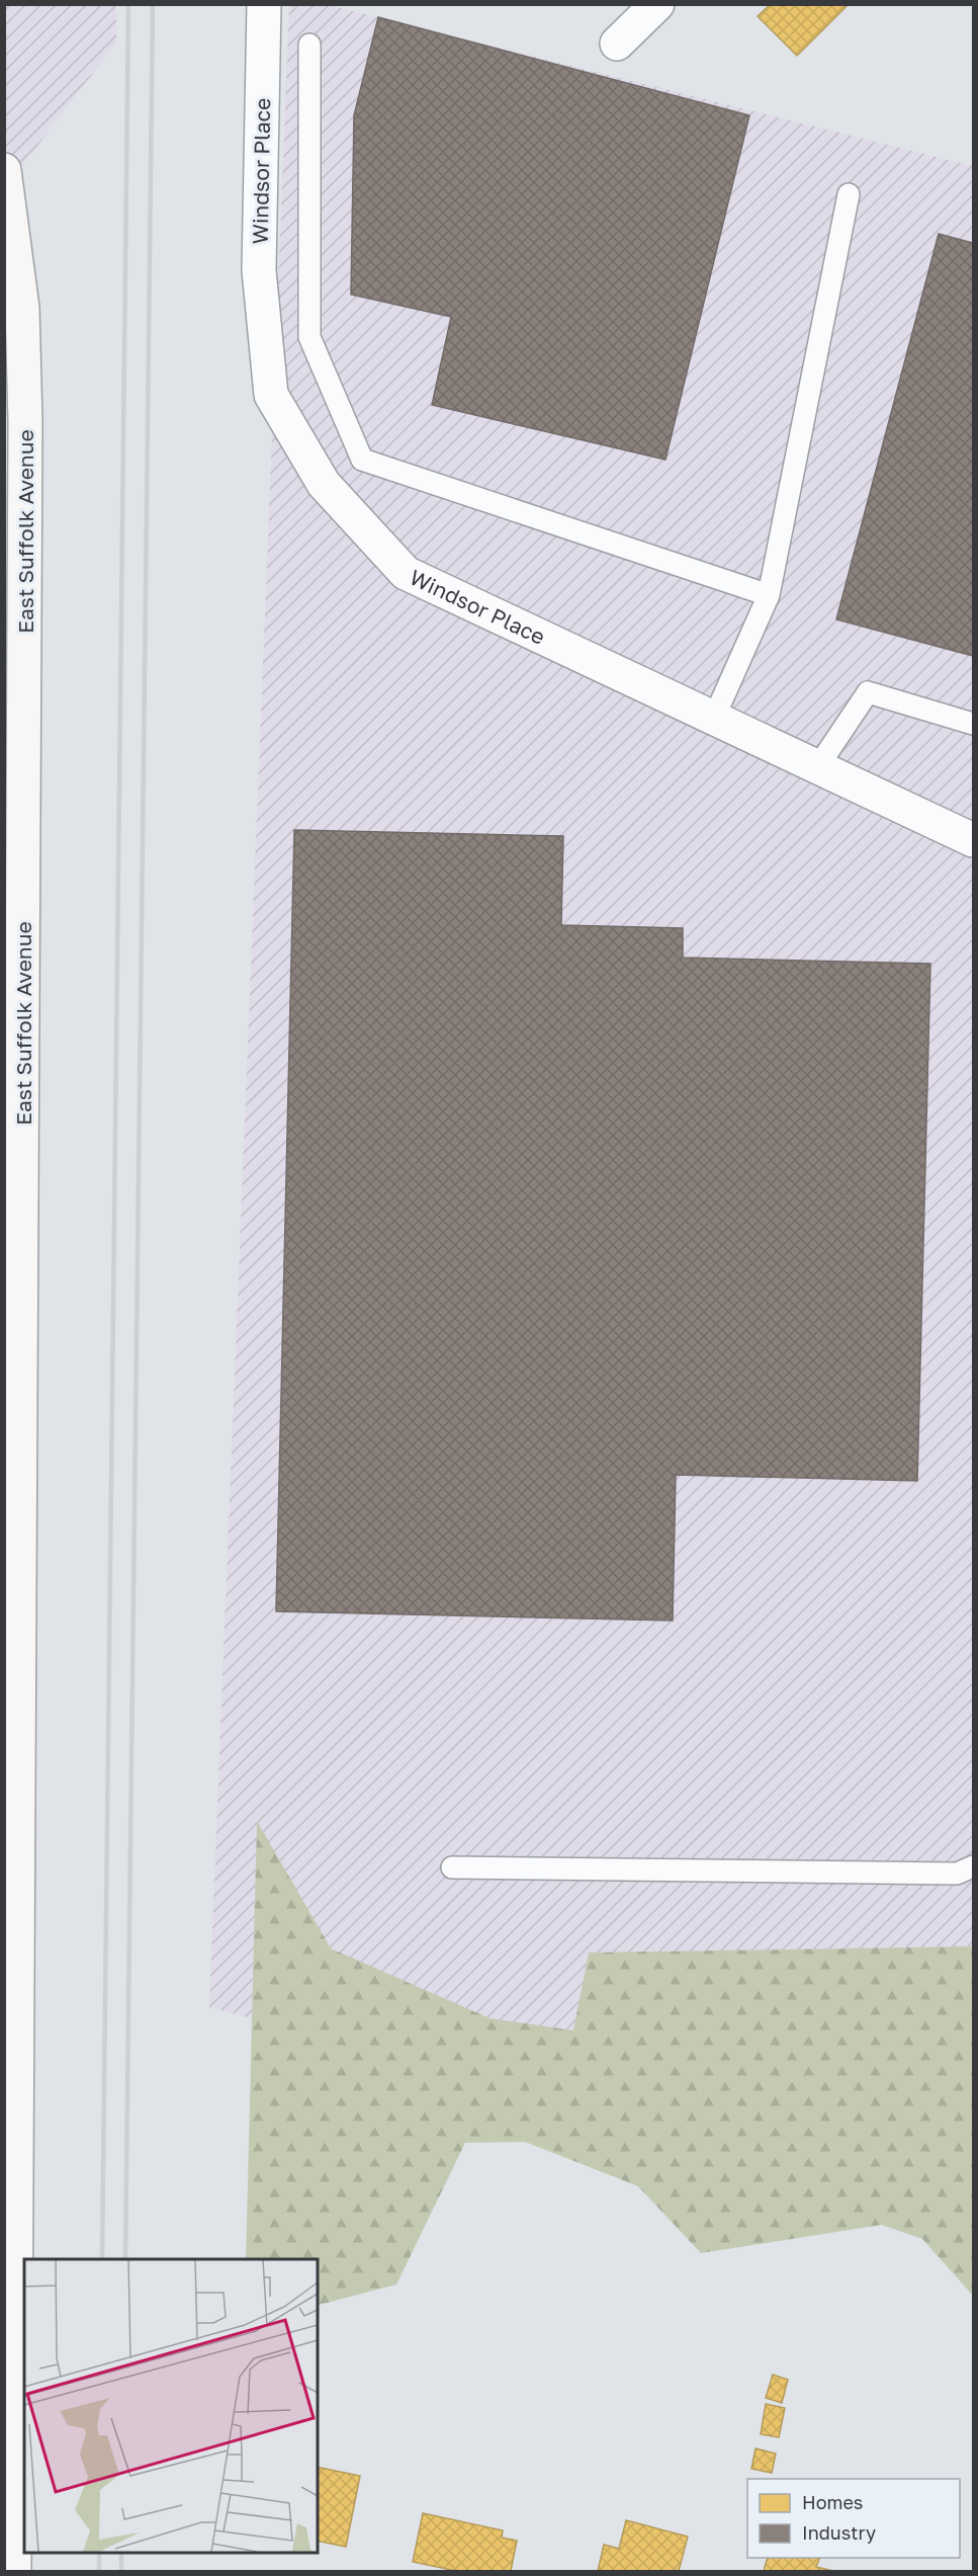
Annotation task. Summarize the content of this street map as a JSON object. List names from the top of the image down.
{
  "streets": {
    "main road": ["East Suffolk Avenue"],
    "street": ["Windsor Place"]
  },
  "legend": ["Homes", "Industry"]
}
